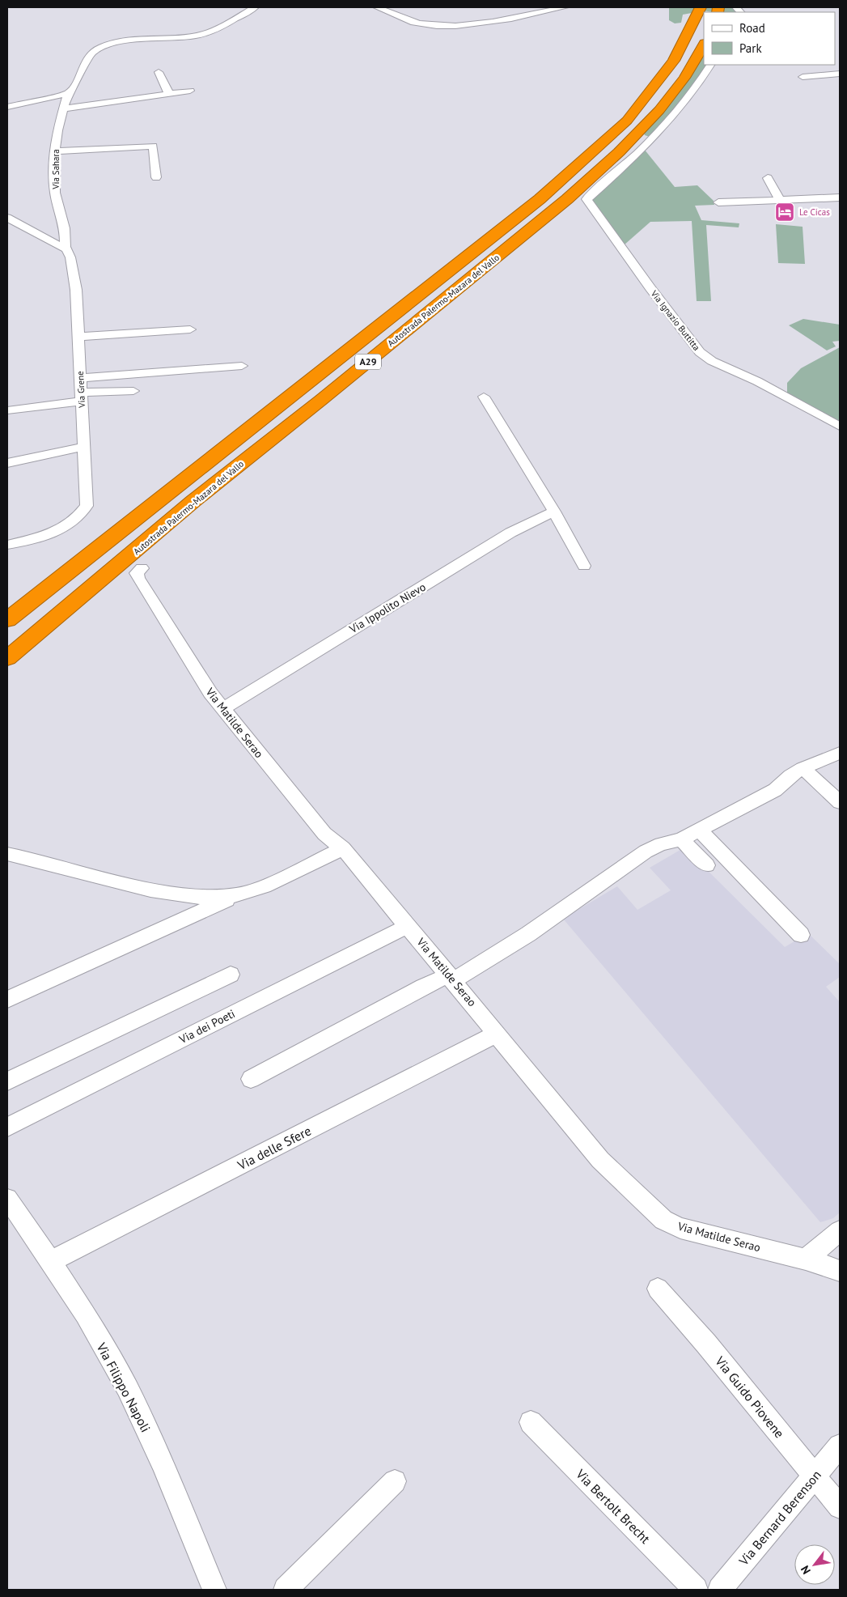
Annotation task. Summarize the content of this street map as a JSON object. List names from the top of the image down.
{
  "streets": {
    "highway": ["Autostrada Palermo-Mazara del Vallo", "A29"],
    "street": [
      "Via Sahara",
      "Via Ignazio Buttitta",
      "Via Grene",
      "Via Ippolito Nievo",
      "Via Matilde Serao",
      "Via dei Poeti",
      "Via delle Sfere",
      "Via Filippo Napoli",
      "Via Guido Piovene",
      "Via Bertolt Brecht",
      "Via Bernard Berenson"
    ]
  },
  "crossings": [
    ["Via Ippolito Nievo", "Via Matilde Serao"],
    ["Via Matilde Serao", "Via dei Poeti"],
    ["Via Matilde Serao", "Via delle Sfere"],
    ["Via delle Sfere", "Via Filippo Napoli"],
    ["Via Guido Piovene", "Via Bernard Berenson"]
  ],
  "places": {
    "hotel": ["Le Cicas"]
  },
  "legend": ["Road", "Park"],
  "north": "bottom left"
}
